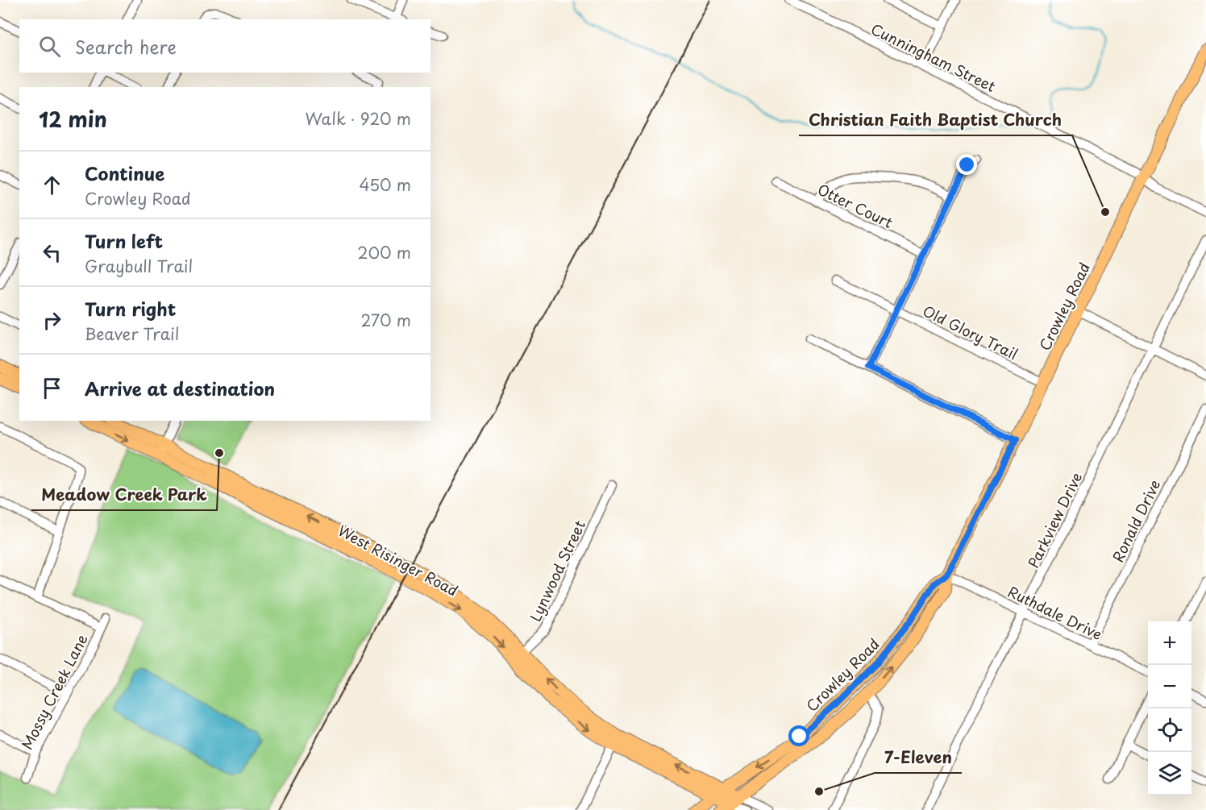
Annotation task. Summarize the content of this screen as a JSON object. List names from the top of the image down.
{
  "streets": {
    "main road": ["Crowley Road", "West Risinger Road"],
    "street": [
      "Cunningham Street",
      "Otter Court",
      "Old Glory Trail",
      "Parkview Drive",
      "Ronald Drive",
      "Lynwood Street",
      "Ruthdale Drive",
      "Mossy Creek Lane"
    ]
  },
  "crossings": [
    ["Cunningham Street", "Crowley Road"],
    ["Crowley Road", "Old Glory Trail"],
    ["Crowley Road", "West Risinger Road"],
    ["Crowley Road", "Ruthdale Drive"],
    ["Parkview Drive", "Ruthdale Drive"],
    ["Ronald Drive", "Ruthdale Drive"],
    ["West Risinger Road", "Lynwood Street"]
  ],
  "places": ["Christian Faith Baptist Church", "Meadow Creek Park", "7-Eleven"],
  "page": {
    "search": "Search here",
    "heading": ["12 min", "Walk · 920 m"],
    "list": [
      ["Continue", "Crowley Road", "450 m"],
      ["Turn left", "Graybull Trail", "200 m"],
      ["Turn right", "Beaver Trail", "270 m"],
      "Arrive at destination"
    ],
    "map_buttons": ["+", "−"]
  }
}
